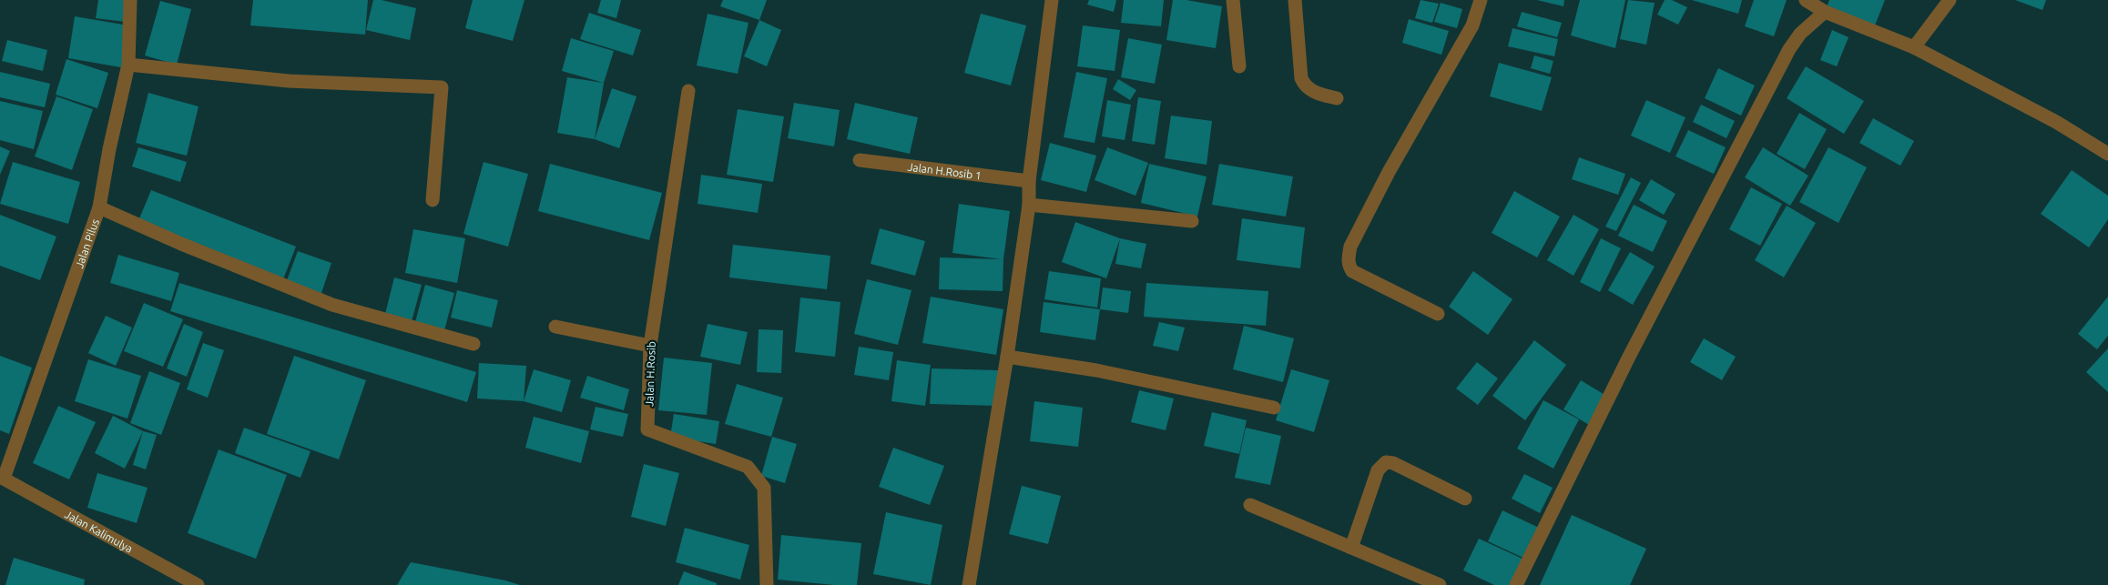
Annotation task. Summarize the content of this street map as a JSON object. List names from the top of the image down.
{
  "streets": {
    "street": [
      "Jalan H.Rosib 1",
      "Jalan Pilus",
      "Jalan H.Rosib",
      "Jalan Kalimulya"
    ]
  },
  "crossings": [
    ["Jalan Pilus", "Jalan Kalimulya"]
  ]
}
